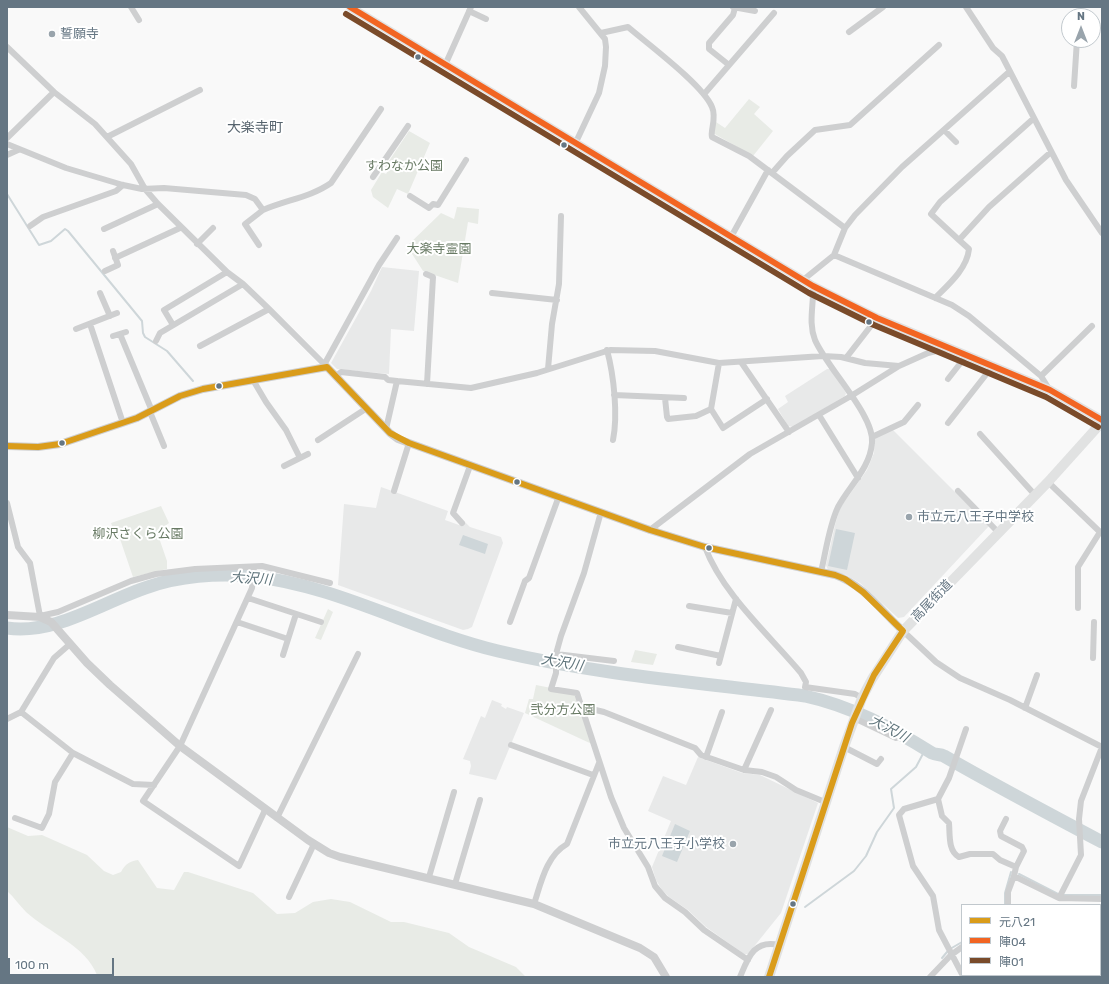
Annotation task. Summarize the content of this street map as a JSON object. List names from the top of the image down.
{
  "streets": {
    "main road": ["高尾街道"]
  },
  "districts": ["大楽寺町"],
  "water": ["大沢川"],
  "parks": [
    "すわなか公園",
    "大楽寺霊園",
    "柳沢さくら公園",
    "弐分方公園"
  ],
  "places": ["誓願寺", "市立元八王子中学校", "市立元八王子小学校"],
  "lines": ["transit line 陣04", "transit line 陣01", "transit line 元八21"],
  "legend": ["元八21", "陣04", "陣01"],
  "scale_bar": "100 m",
  "north": "top"
}
